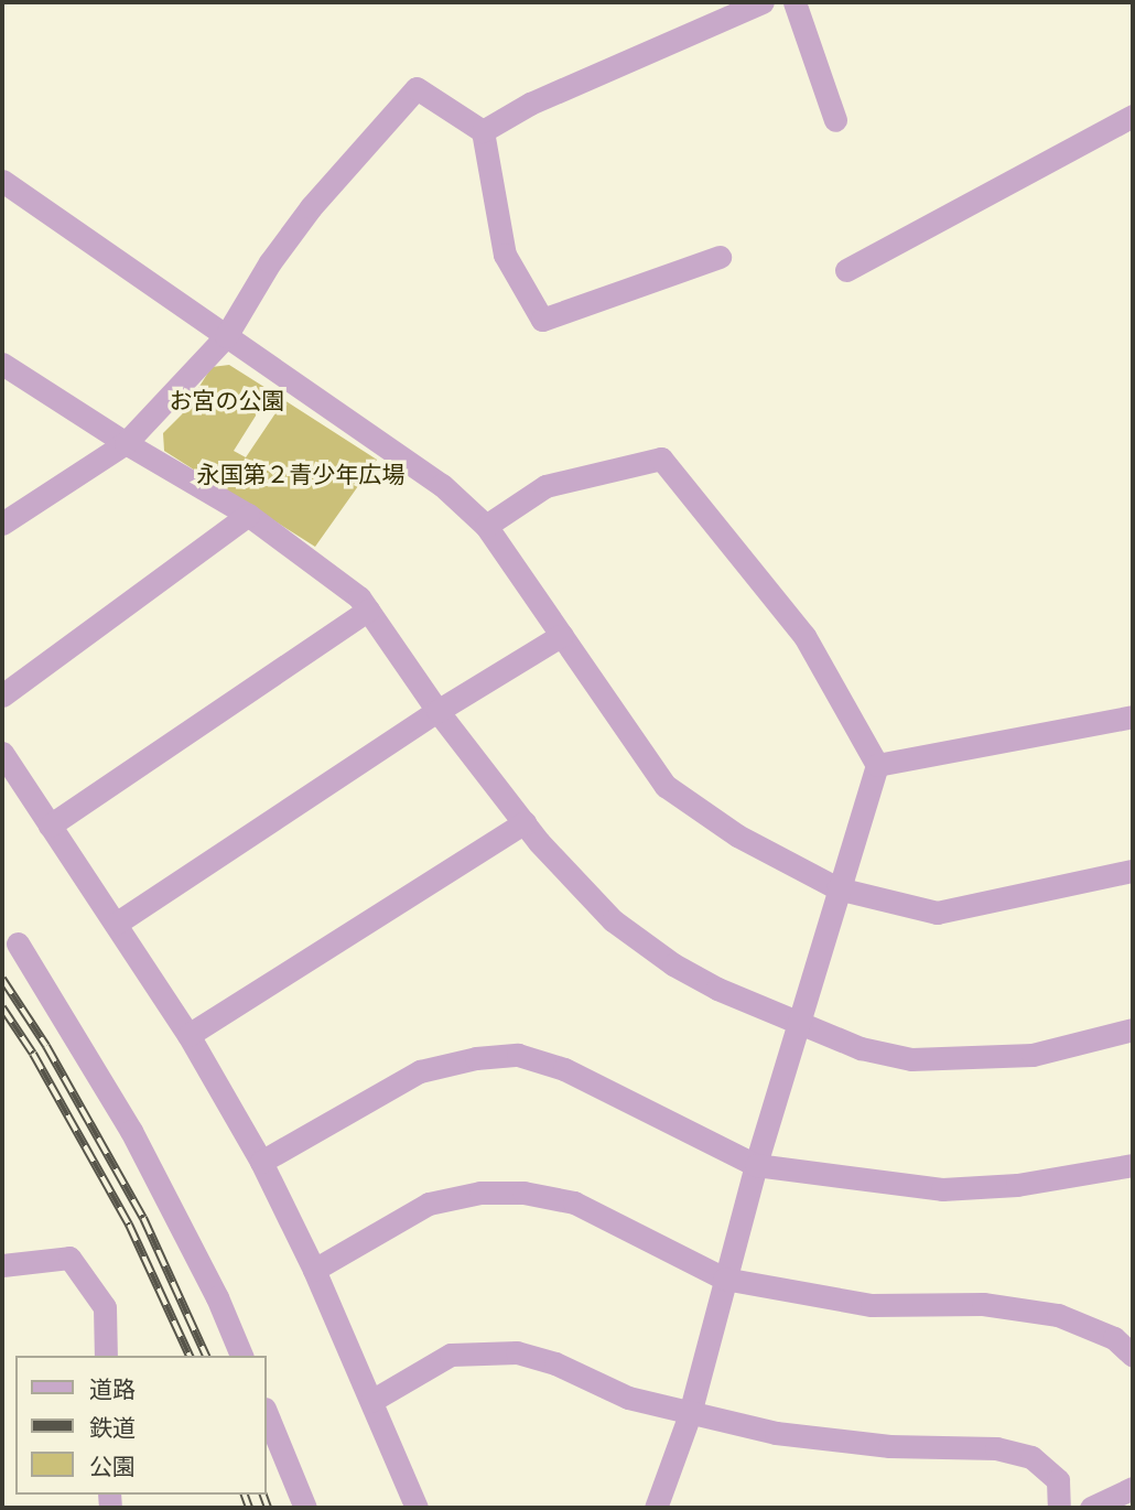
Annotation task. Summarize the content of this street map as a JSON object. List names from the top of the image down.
{
  "parks": ["お宮の公園", "永国第２青少年広場"],
  "legend": ["道路", "鉄道", "公園"]
}
